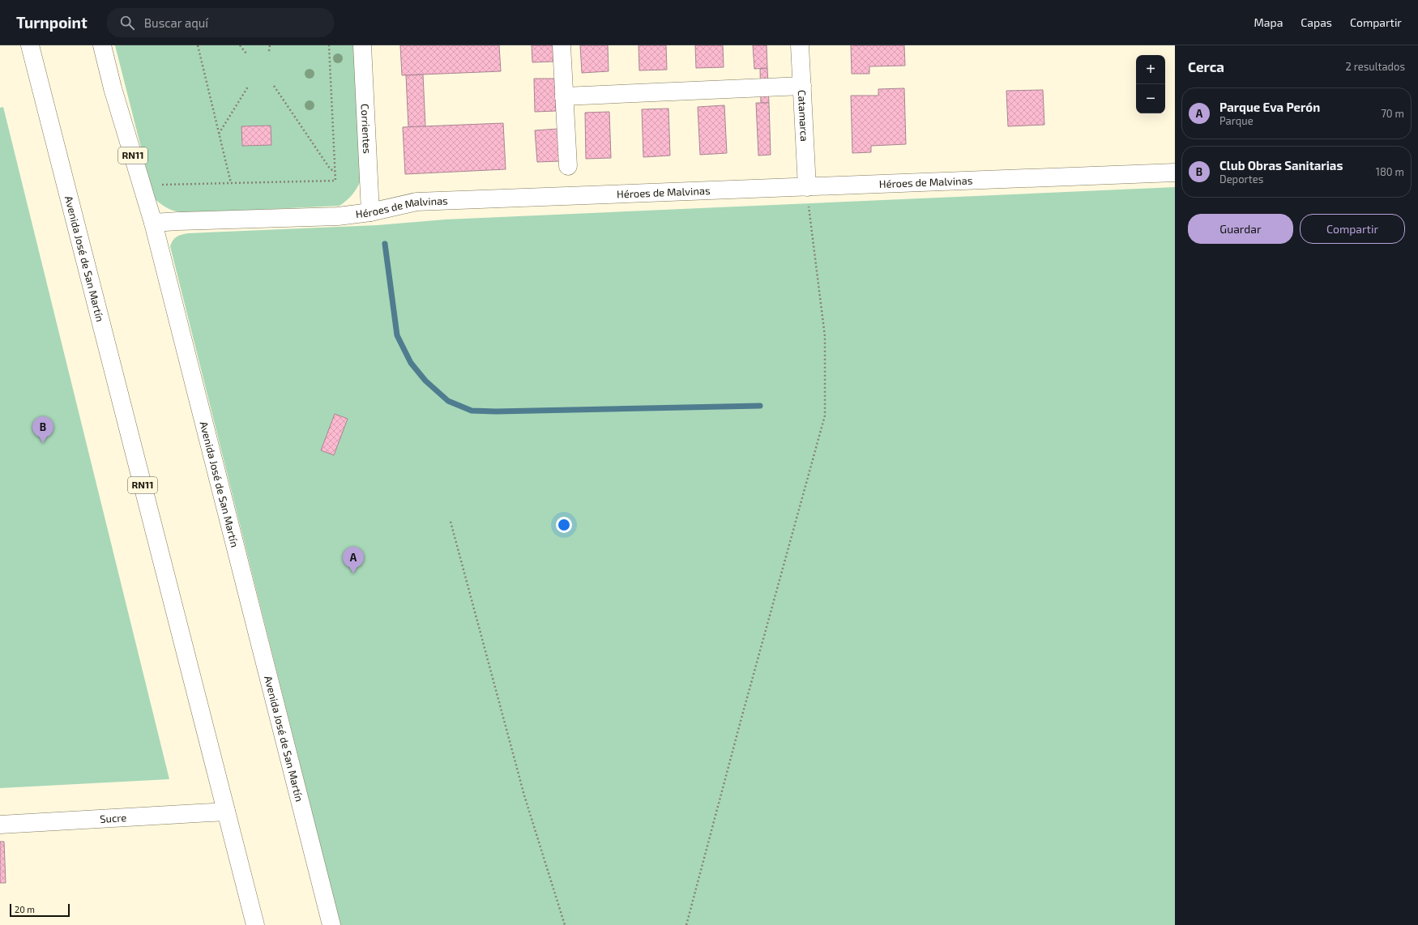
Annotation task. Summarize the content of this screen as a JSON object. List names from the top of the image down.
{
  "streets": {
    "street": [
      "Catamarca",
      "Corrientes",
      "RN11",
      "Héroes de Malvinas",
      "Avenida José de San Martín",
      "Sucre"
    ]
  },
  "crossings": [
    ["Catamarca", "Héroes de Malvinas"],
    ["Corrientes", "Héroes de Malvinas"],
    ["Héroes de Malvinas", "Avenida José de San Martín"],
    ["Avenida José de San Martín", "Sucre"]
  ],
  "scale_bar": "20 m",
  "page": {
    "header": "Turnpoint",
    "search": "Buscar aquí",
    "nav": ["Mapa", "Capas", "Compartir"],
    "heading": ["Cerca", "2 resultados"],
    "map_buttons": ["+", "−"],
    "list": [
      {
        "mark": "A",
        "name": "Parque Eva Perón",
        "note": "Parque",
        "value": "70 m"
      },
      {
        "mark": "B",
        "name": "Club Obras Sanitarias",
        "note": "Deportes",
        "value": "180 m"
      }
    ],
    "buttons": ["Guardar", "Compartir"],
    "pins": ["B", "A"],
    "scale": "20 m"
  }
}
